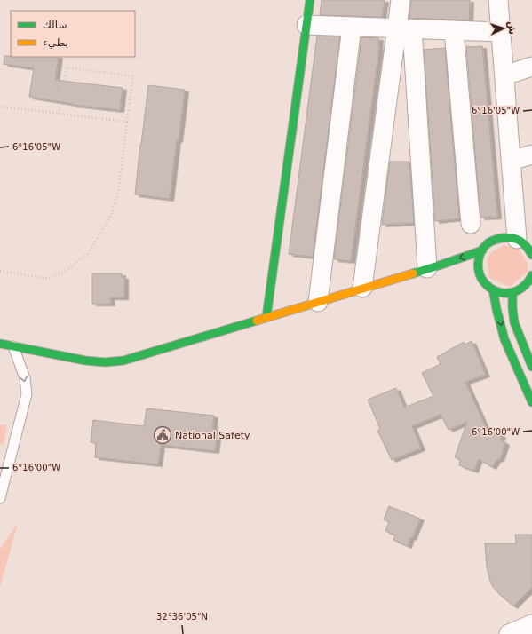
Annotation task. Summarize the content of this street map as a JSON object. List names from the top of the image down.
{
  "places": {
    "public building": ["National Safety"]
  },
  "legend": ["سالك", "بطيء"],
  "north": "right",
  "coordinates": ["6°16'05\"W", "6°16'00\"W", "32°36'05\"N"]
}
